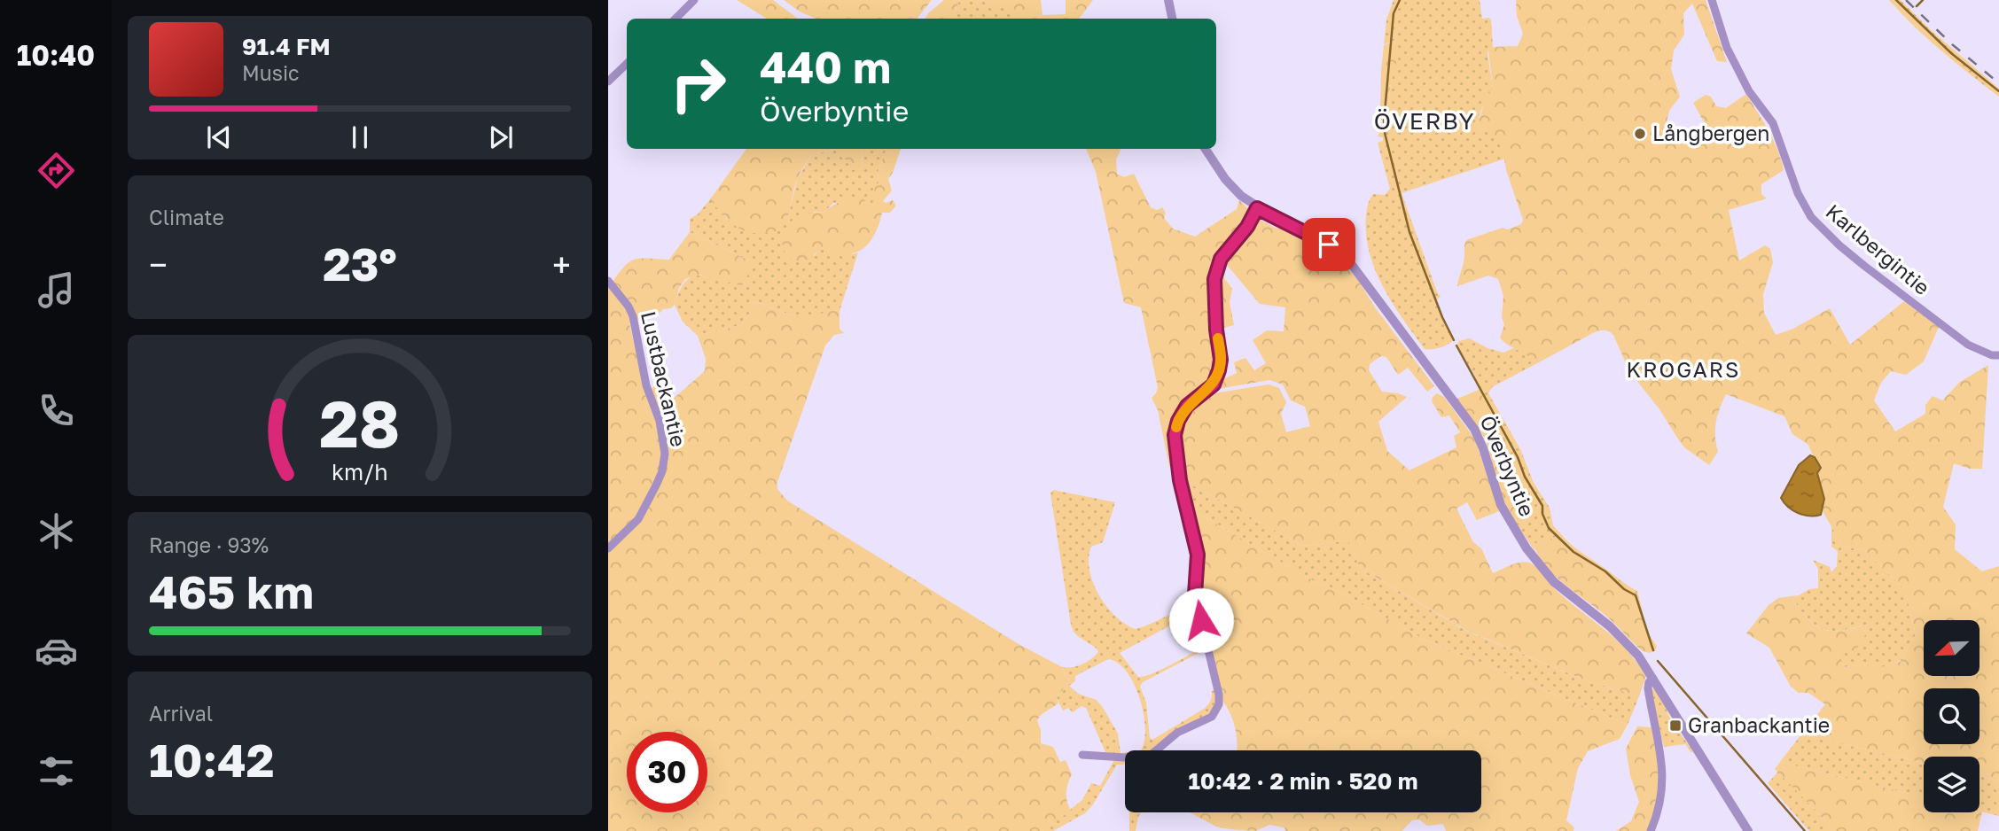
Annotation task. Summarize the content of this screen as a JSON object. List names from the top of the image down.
{
  "streets": {
    "street": ["Karlbergintie", "Lustbackantie", "Överbyntie"]
  },
  "districts": ["ÖVERBY", "KROGARS"],
  "places": {
    "other": ["Långbergen"],
    "transit": ["Granbackantie"]
  },
  "north": "bottom left",
  "page": {
    "tabs": "10:40",
    "turn": ["440 m", "Överbyntie"],
    "song": ["91.4 FM", "Music"],
    "tile": [
      "Climate",
      ["Range · 93%", "465 km"],
      ["Arrival", "10:42"]
    ],
    "heat": ["−", "23°", "+"],
    "limit": "30",
    "trip": "10:42 · 2 min · 520 m",
    "gauge": ["28", "km/h"]
  }
}
